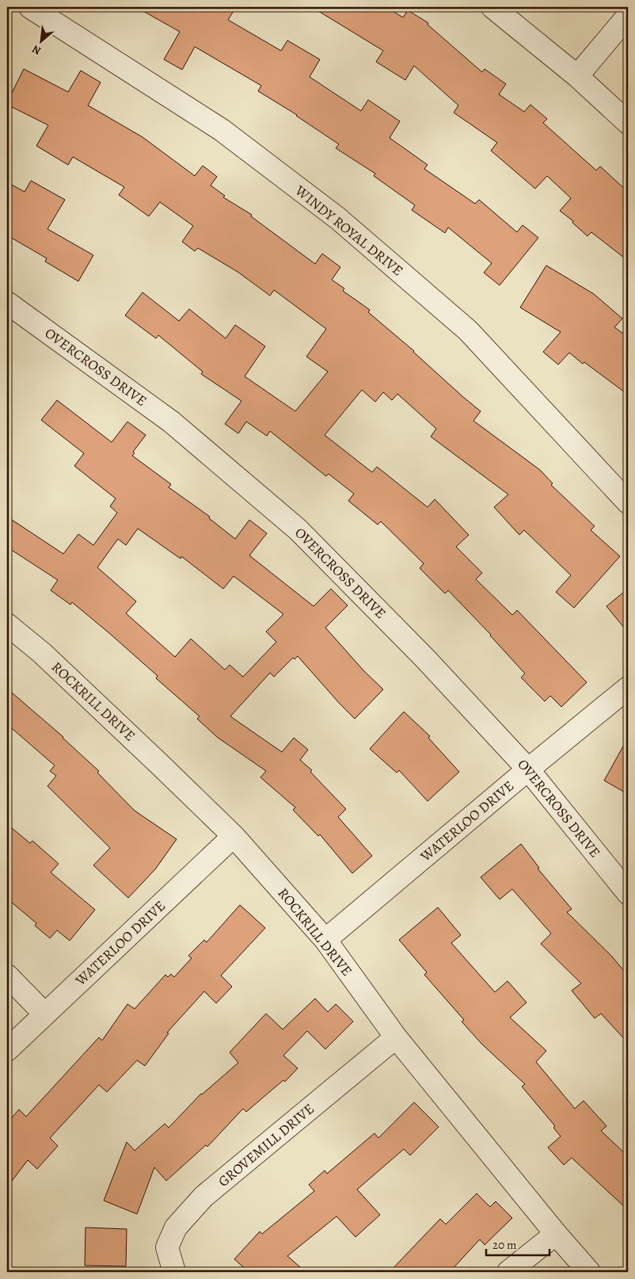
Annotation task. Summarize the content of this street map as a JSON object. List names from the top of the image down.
{
  "streets": {
    "street": [
      "WINDY ROYAL DRIVE",
      "OVERCROSS DRIVE",
      "ROCKRILL DRIVE",
      "WATERLOO DRIVE",
      "GROVEMILL DRIVE"
    ]
  },
  "crossings": [
    ["OVERCROSS DRIVE", "WATERLOO DRIVE"],
    ["ROCKRILL DRIVE", "WATERLOO DRIVE"],
    ["ROCKRILL DRIVE", "GROVEMILL DRIVE"]
  ],
  "scale_bar": "20 m",
  "north": "bottom left"
}
